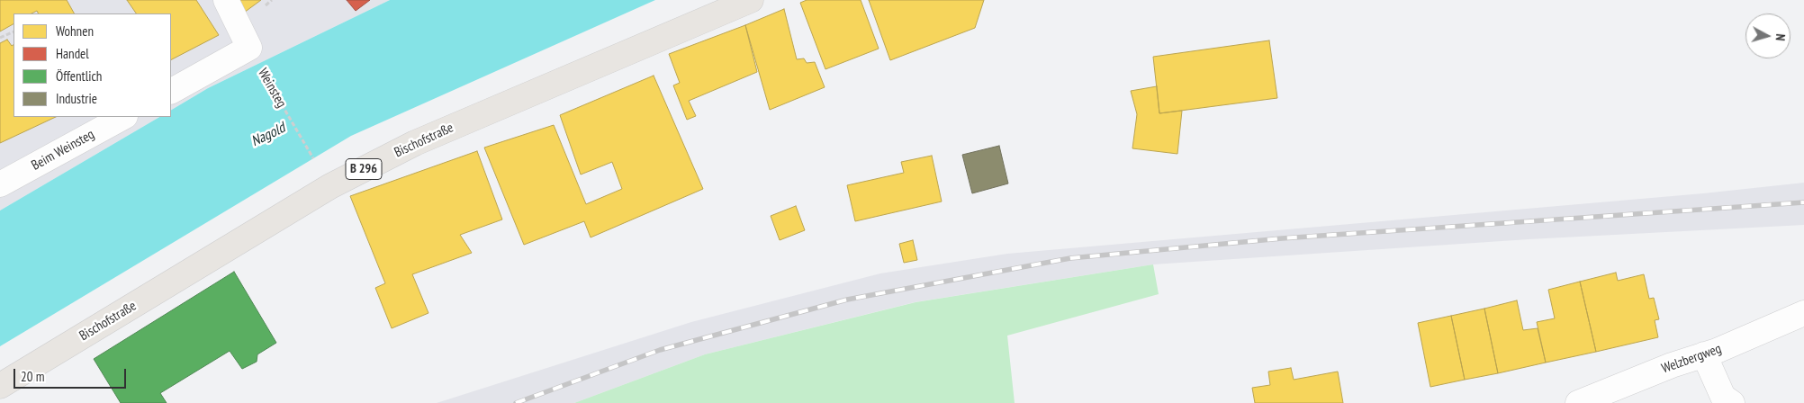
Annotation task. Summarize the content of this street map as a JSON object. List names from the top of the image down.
{
  "streets": {
    "main road": ["Bischofstraße", "B 296"],
    "street": ["Beim Weinsteg", "Welzbergweg"],
    "path": ["Weinsteg"]
  },
  "water": ["Nagold"],
  "legend": [
    "Wohnen",
    "Handel",
    "Öffentlich",
    "Industrie"
  ],
  "scale_bar": "20 m",
  "north": "right"
}
